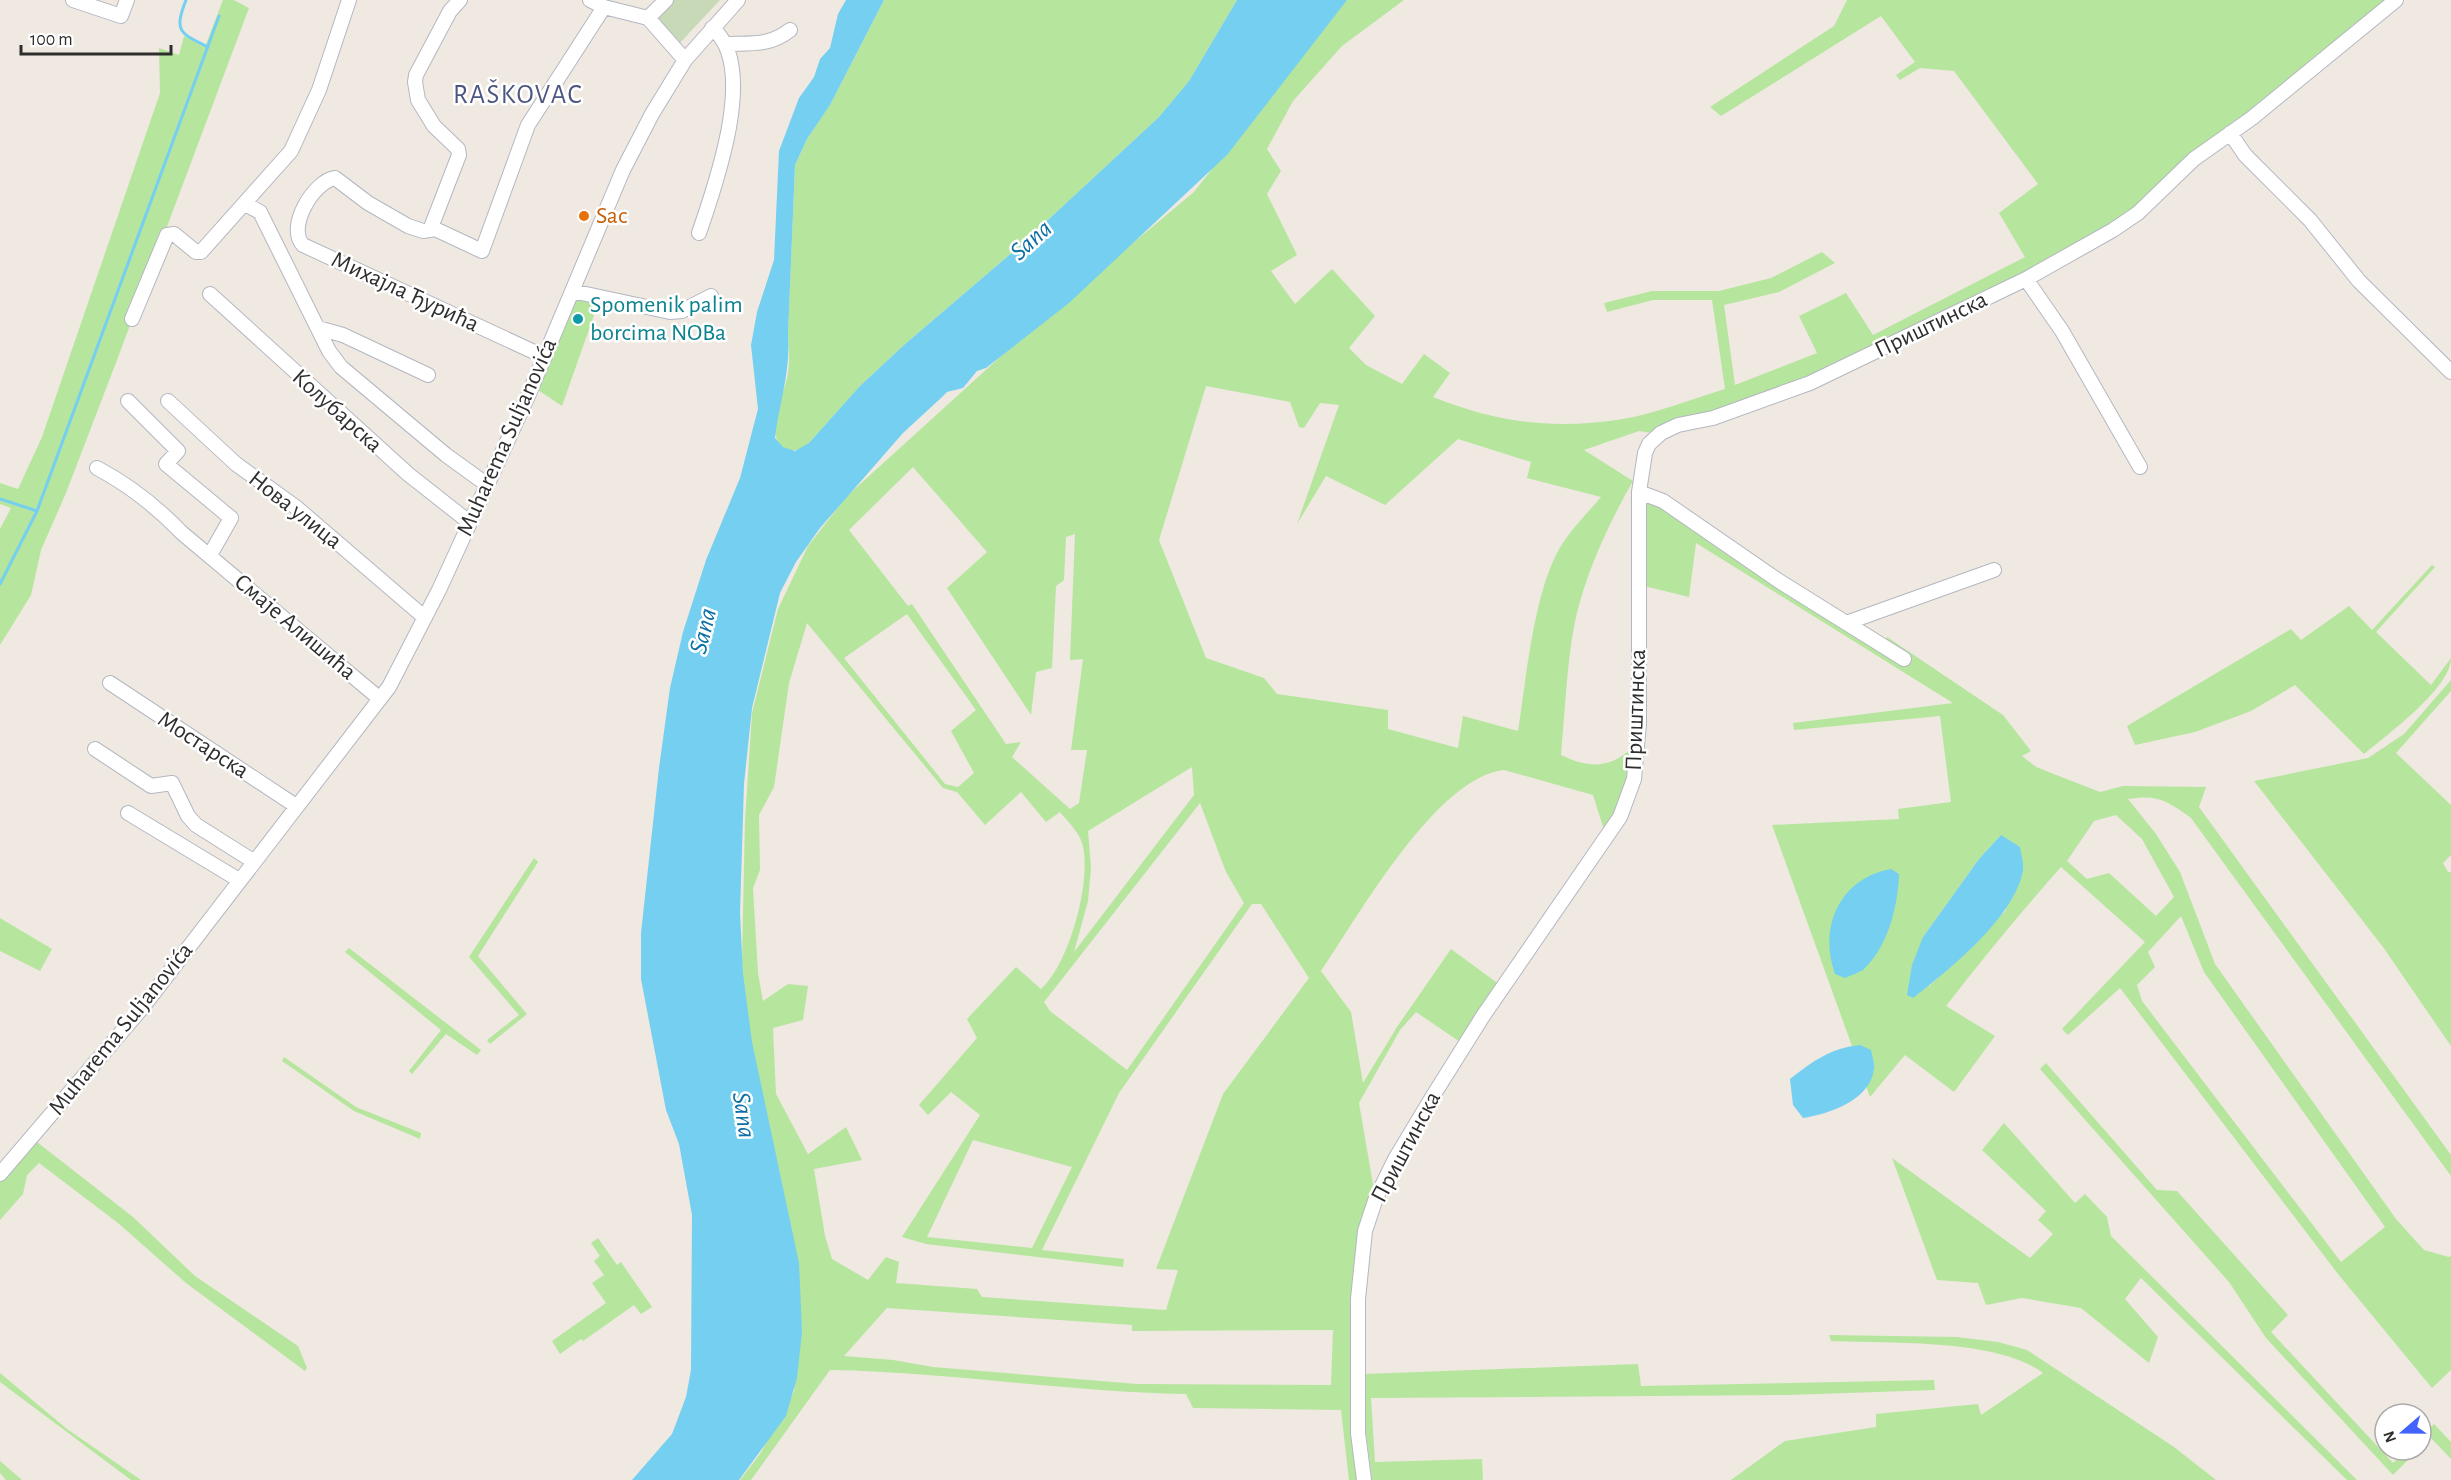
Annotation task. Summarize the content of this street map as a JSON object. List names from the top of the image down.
{
  "streets": {
    "street": [
      "Михајла Ђурића",
      "Приштинска",
      "Колубарска",
      "Muharema Suljanovića",
      "Нова улица",
      "Смаје Алишића",
      "Мостарска"
    ]
  },
  "crossings": [
    ["Михајла Ђурића", "Muharema Suljanovića"],
    ["Колубарска", "Muharema Suljanovića"],
    ["Muharema Suljanovića", "Нова улица"],
    ["Muharema Suljanovića", "Смаје Алишића"],
    ["Muharema Suljanovića", "Мостарска"]
  ],
  "districts": ["RAŠKOVAC"],
  "water": ["Sana"],
  "places": ["Sac", "Spomenik palim borcima NOBa"],
  "scale_bar": "100 m",
  "north": "left"
}
